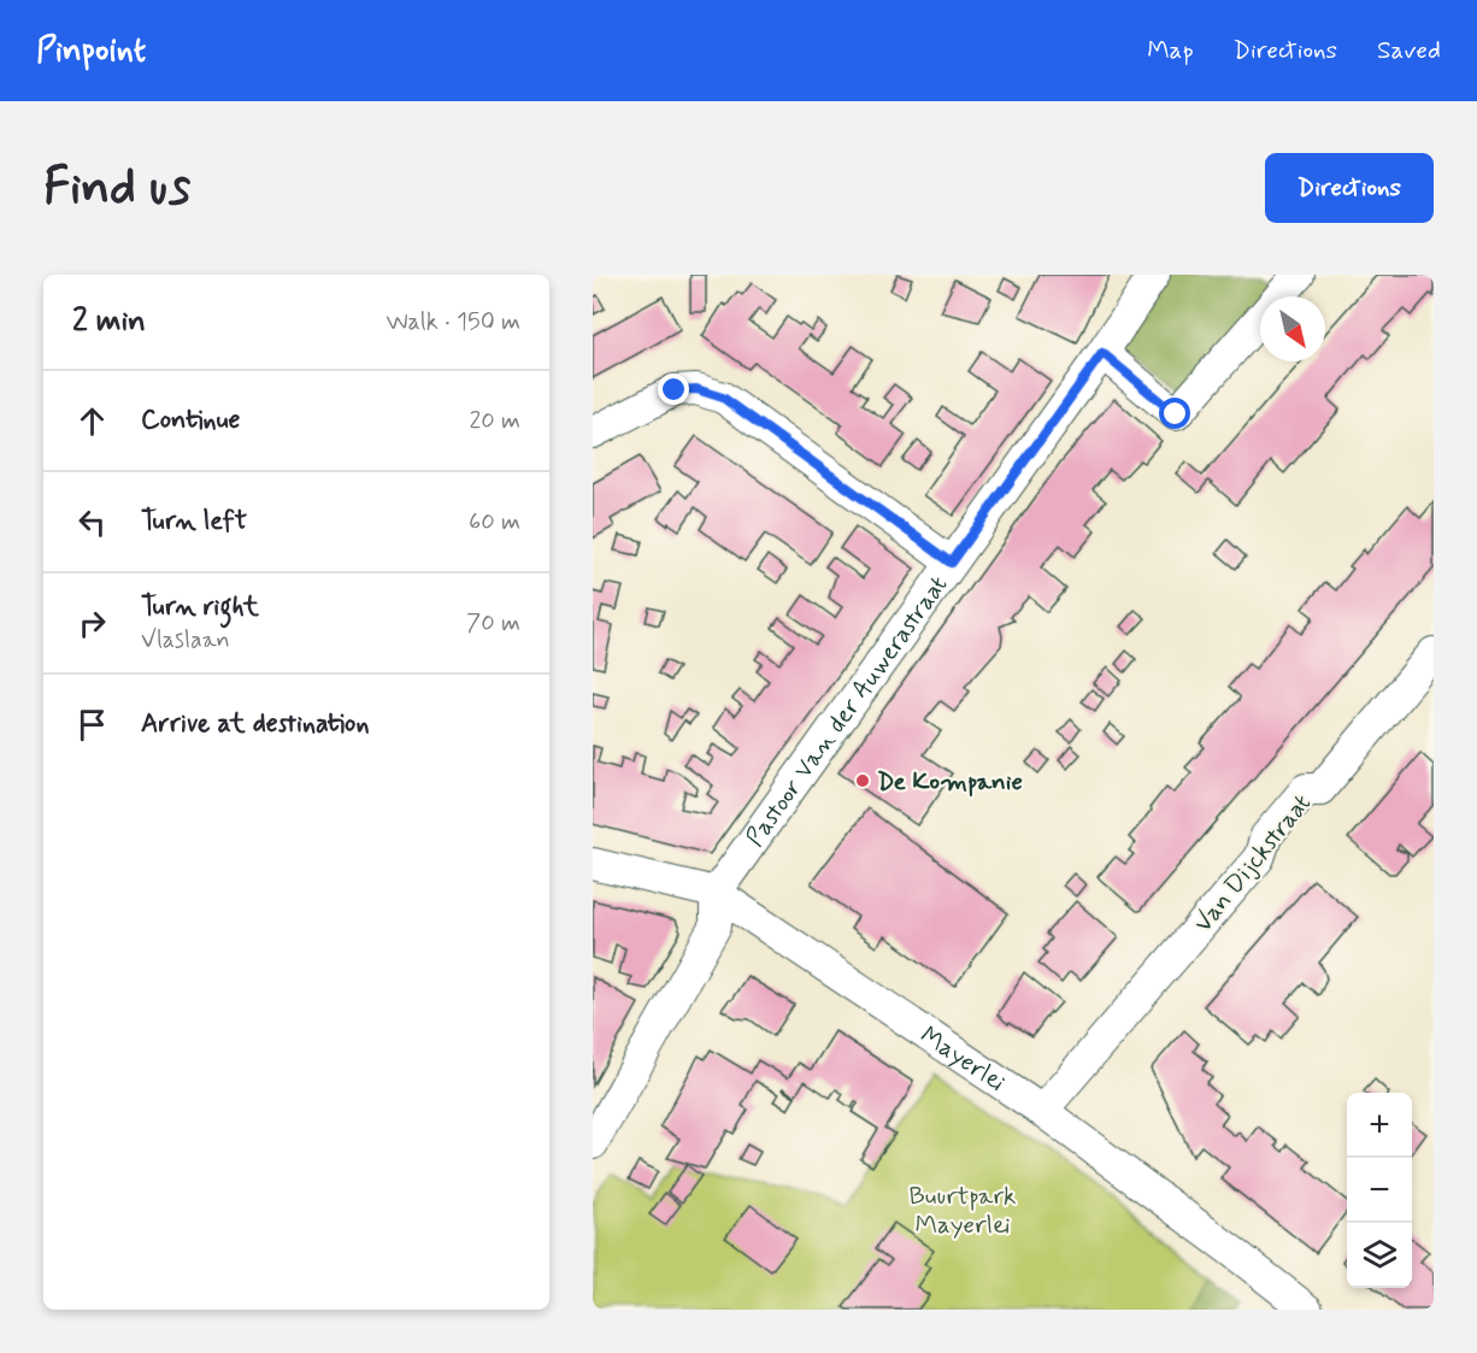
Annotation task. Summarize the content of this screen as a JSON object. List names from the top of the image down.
{
  "streets": {
    "street": ["Pastoor Van der Auwerastraat", "Van Dijckstraat", "Mayerlei"]
  },
  "crossings": [
    ["Pastoor Van der Auwerastraat", "Mayerlei"],
    ["Van Dijckstraat", "Mayerlei"]
  ],
  "parks": ["Buurtpark Mayerlei"],
  "places": ["De Kompanie"],
  "north": "bottom right",
  "page": {
    "header": "Pinpoint",
    "nav": ["Map", "Directions", "Saved"],
    "buttons": "Directions",
    "title": "Find us",
    "heading": ["2 min", "Walk · 150 m"],
    "list": [
      ["Continue", "20 m"],
      ["Turn left", "60 m"],
      ["Turn right", "Vlaslaan", "70 m"],
      "Arrive at destination"
    ],
    "map_buttons": ["+", "−"]
  }
}
